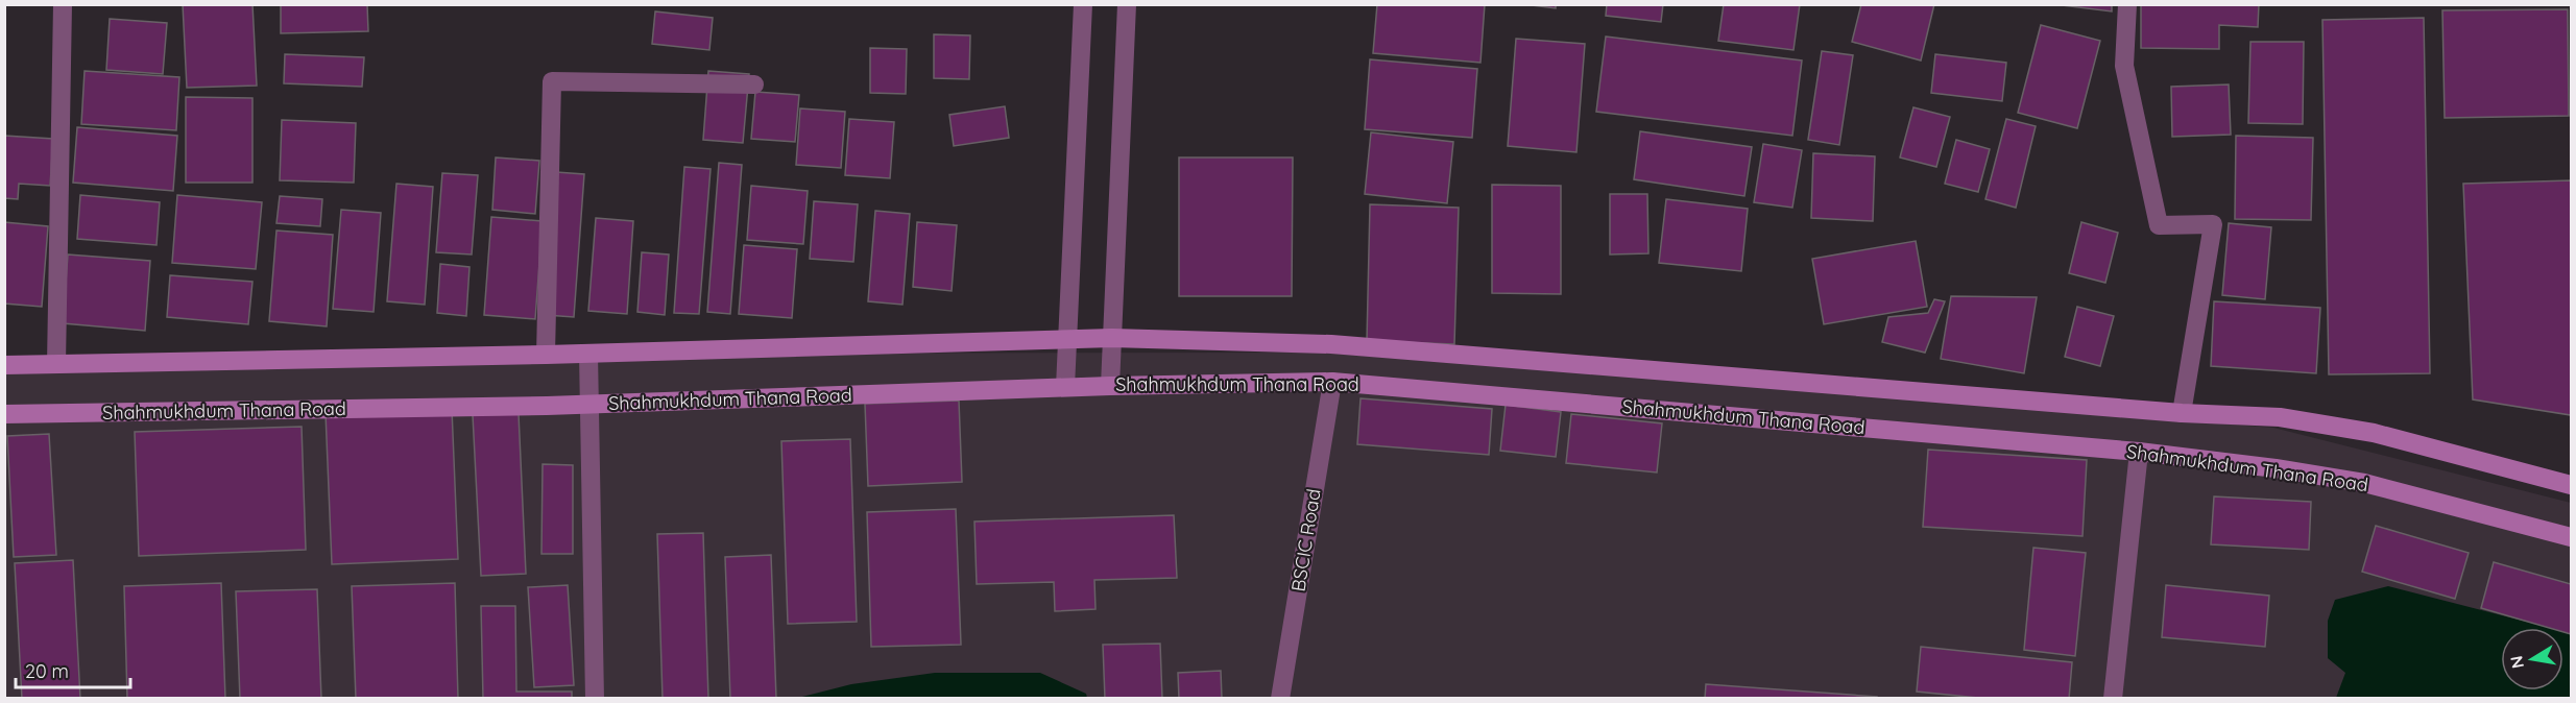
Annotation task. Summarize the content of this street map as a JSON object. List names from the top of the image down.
{
  "streets": {
    "main road": ["Shahmukhdum Thana Road"],
    "street": ["BSCIC Road"]
  },
  "crossings": [
    ["Shahmukhdum Thana Road", "BSCIC Road"]
  ],
  "scale_bar": "20 m",
  "north": "left"
}
